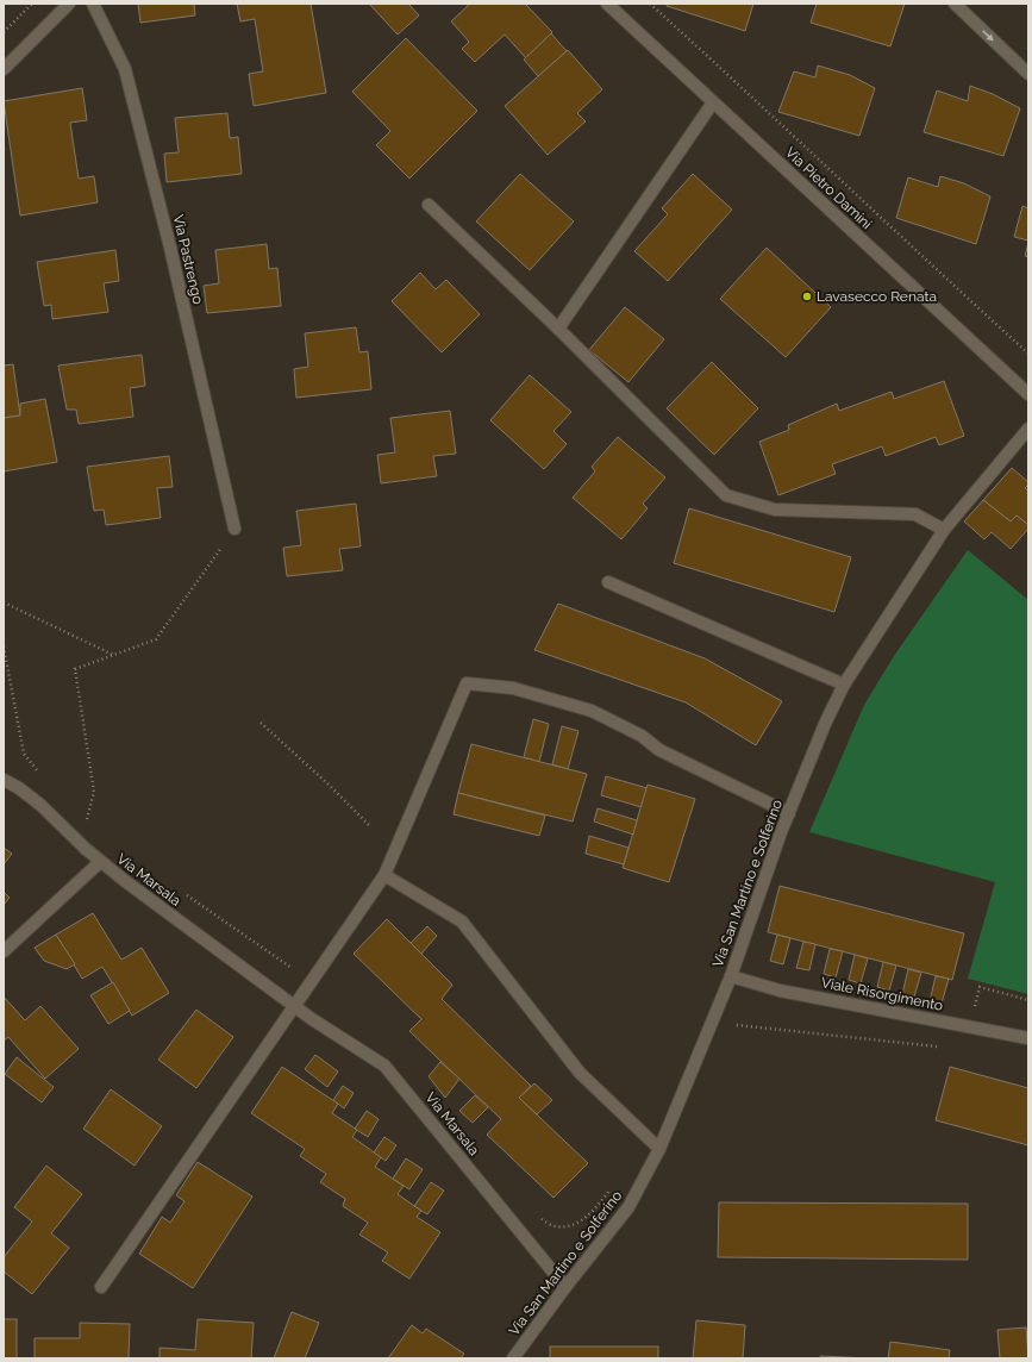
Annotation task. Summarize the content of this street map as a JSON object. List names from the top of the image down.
{
  "streets": {
    "street": [
      "Via Pietro Damini",
      "Via Pastrengo",
      "Via Marsala",
      "Via San Martino e Solferino",
      "Viale Risorgimento"
    ]
  },
  "crossings": [
    ["Via Marsala", "Via San Martino e Solferino"],
    ["Via San Martino e Solferino", "Viale Risorgimento"]
  ],
  "places": ["Lavasecco Renata"]
}
